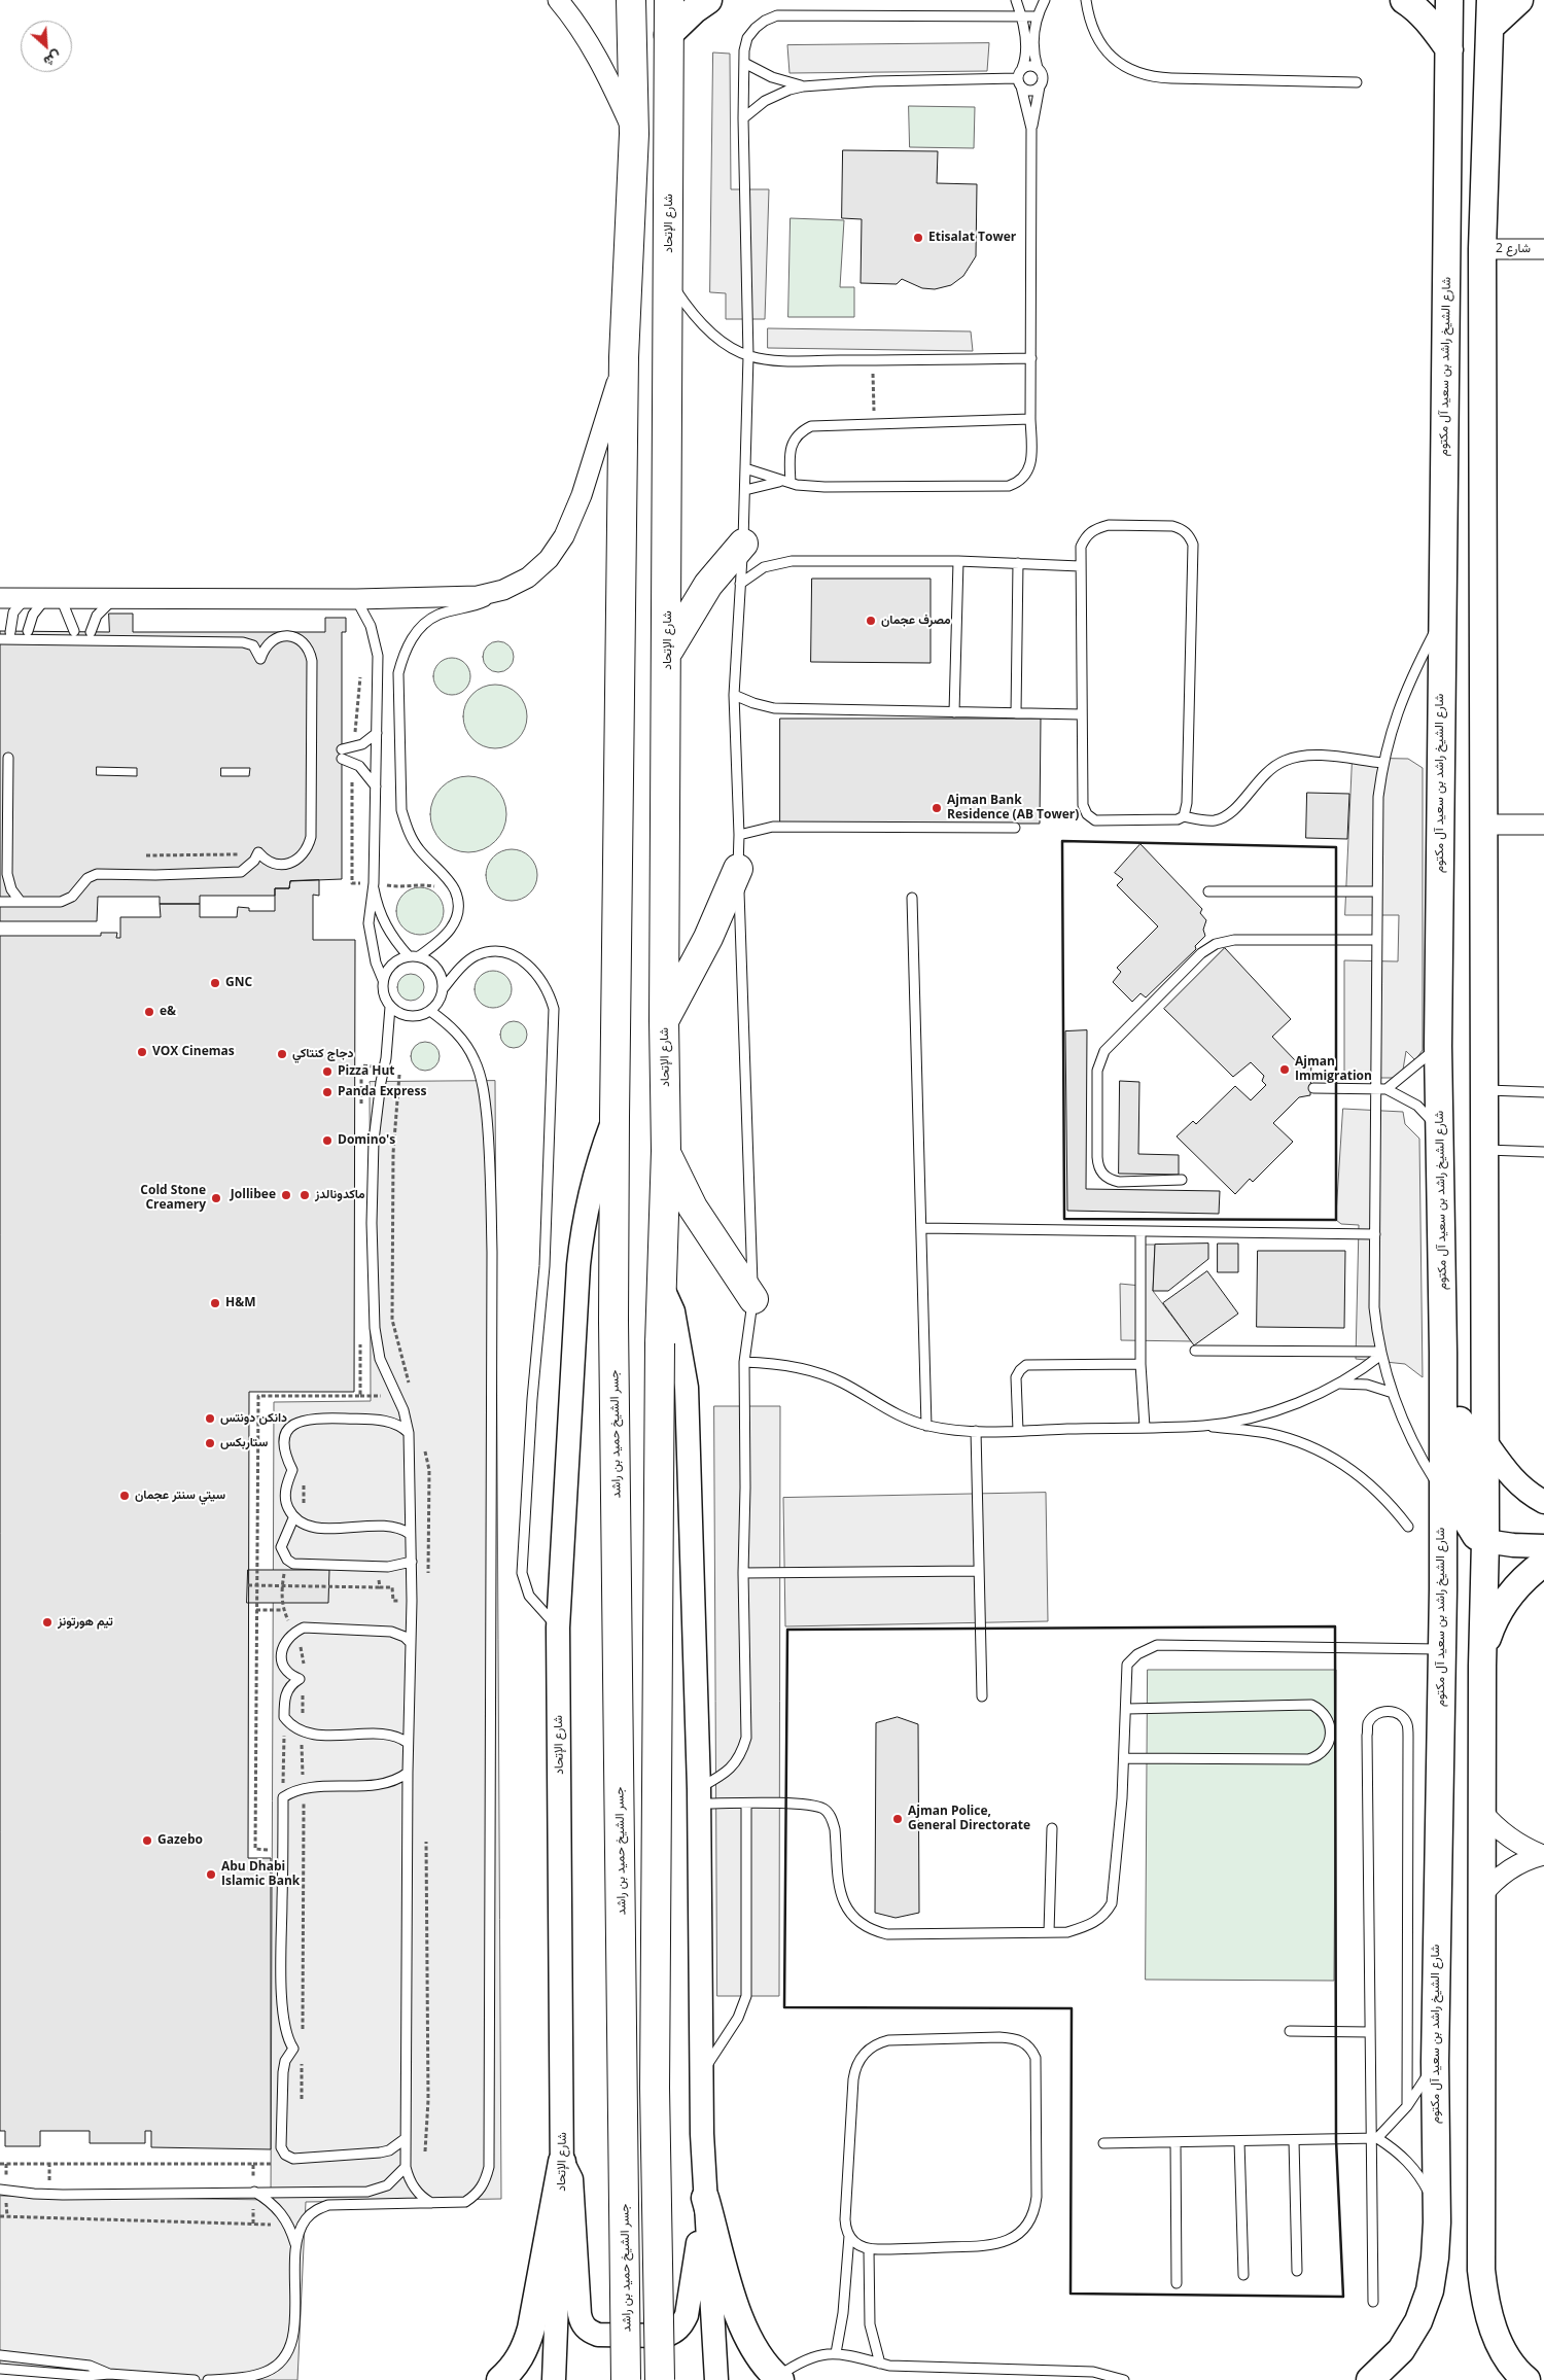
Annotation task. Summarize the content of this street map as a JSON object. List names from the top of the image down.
{
  "streets": {
    "highway": ["شارع الإتحاد", "جسر الشيخ حميد بن راشد"],
    "main road": ["شارع الشيخ راشد بن سعيد آل مكتوم"],
    "street": ["شارع 2"]
  },
  "crossings": [
    ["شارع الإتحاد", "جسر الشيخ حميد بن راشد"]
  ],
  "places": [
    "Etisalat Tower",
    "مصرف عجمان",
    "Ajman Bank Residence (AB Tower)",
    "GNC",
    "e&",
    "VOX Cinemas",
    "دجاج كنتاكي",
    "Ajman Immigration",
    "Pizza Hut",
    "Panda Express",
    "Domino's",
    "Jollibee",
    "ماكدونالدز",
    "Cold Stone Creamery",
    "H&M",
    "دانكن دونتس",
    "ستاربكس",
    "سيتي سنتر عجمان",
    "تيم هورتونز",
    "Ajman Police, General Directorate",
    "Gazebo",
    "Abu Dhabi Islamic Bank"
  ],
  "north": "bottom right"
}
